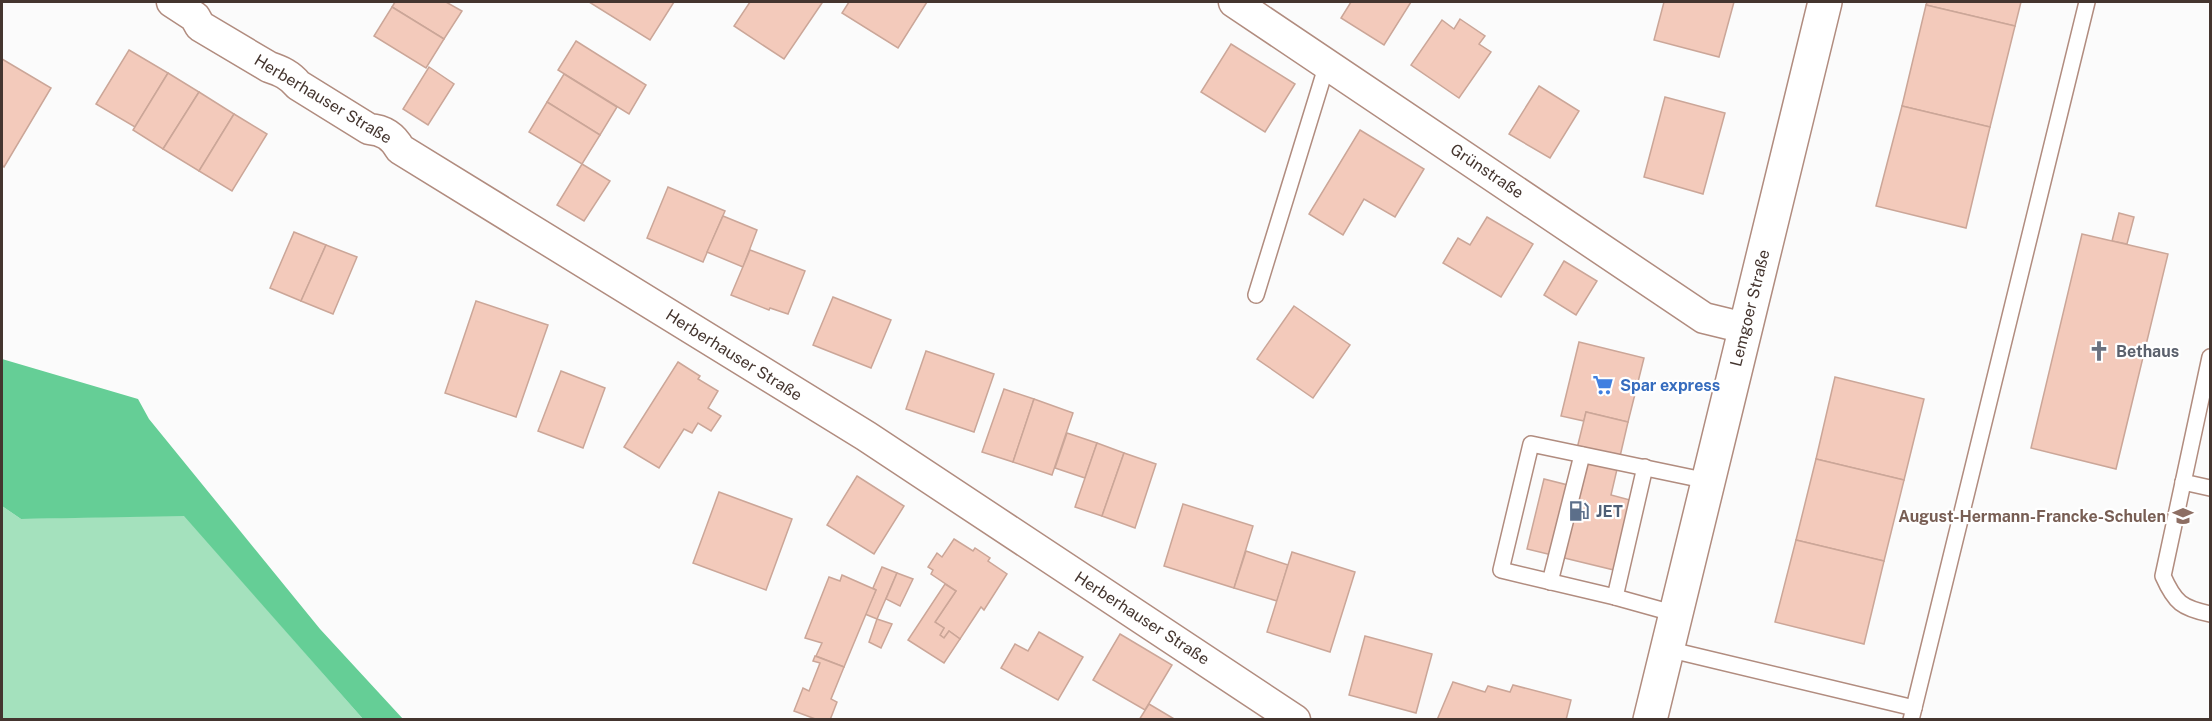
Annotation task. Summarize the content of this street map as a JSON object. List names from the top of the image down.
{
  "streets": {
    "main road": ["Lemgoer Straße"],
    "street": ["Herberhauser Straße", "Grünstraße"]
  },
  "crossings": [
    ["Grünstraße", "Lemgoer Straße"]
  ],
  "places": {
    "church": ["Bethaus"],
    "supermarket": ["Spar express"],
    "fuel station": ["JET"],
    "school or university": ["August-Hermann-Francke-Schulen"]
  }
}
